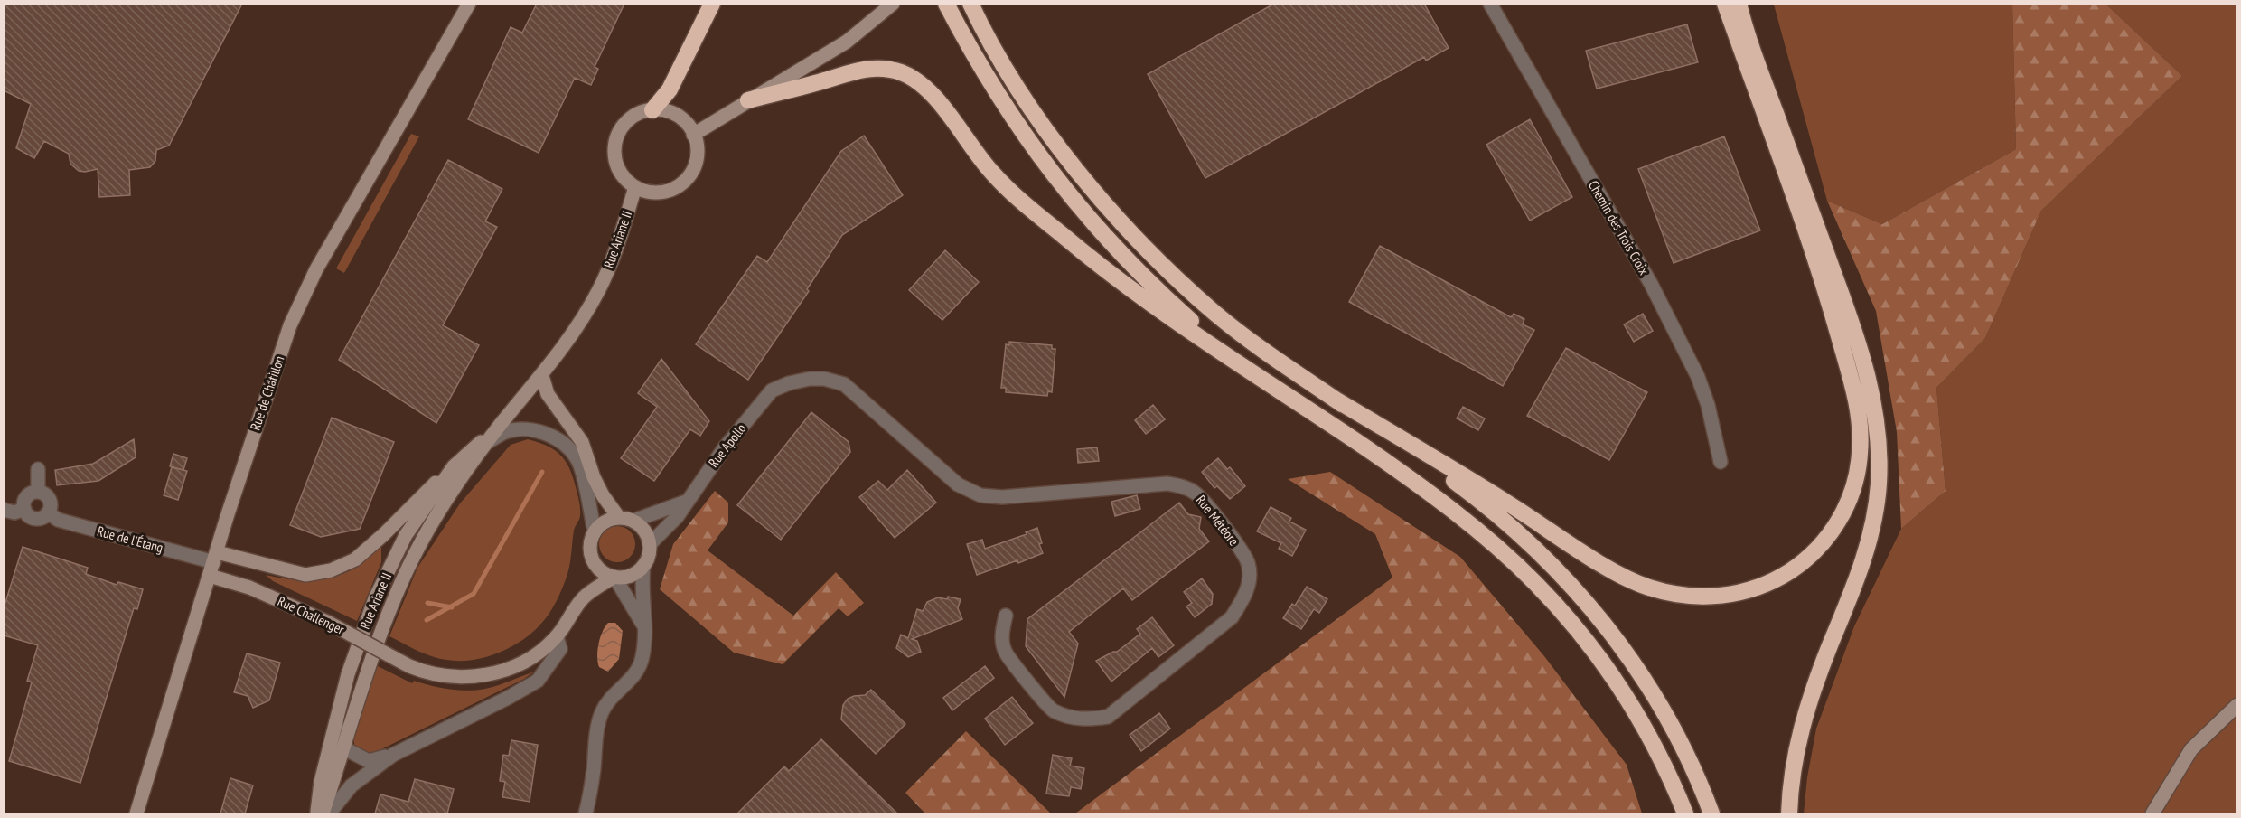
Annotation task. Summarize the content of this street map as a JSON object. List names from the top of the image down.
{
  "streets": {
    "street": [
      "Chemin des Trois Croix",
      "Rue Ariane II",
      "Rue de Châtillon",
      "Rue Apollo",
      "Rue Météore",
      "Rue de l'Étang",
      "Rue Challenger"
    ]
  },
  "crossings": [
    ["Rue de Châtillon", "Rue de l'Étang"],
    ["Rue de Châtillon", "Rue Challenger"],
    ["Rue Apollo", "Rue Météore"],
    ["Rue Apollo", "Rue Challenger"]
  ]
}
